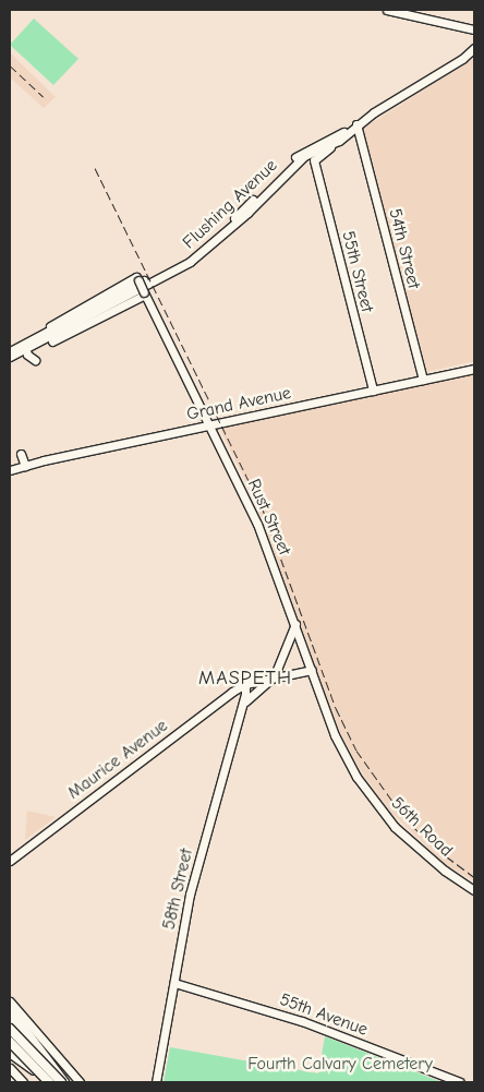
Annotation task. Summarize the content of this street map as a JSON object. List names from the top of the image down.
{
  "streets": {
    "main road": [
      "Flushing Avenue",
      "54th Street",
      "55th Street",
      "Grand Avenue",
      "Rust Street",
      "Maurice Avenue",
      "56th Road",
      "58th Street",
      "55th Avenue"
    ]
  },
  "crossings": [
    ["Flushing Avenue", "54th Street"],
    ["Flushing Avenue", "55th Street"],
    ["Flushing Avenue", "Rust Street"],
    ["54th Street", "Grand Avenue"],
    ["55th Street", "Grand Avenue"],
    ["Grand Avenue", "Rust Street"],
    ["Rust Street", "56th Road"],
    ["Maurice Avenue", "58th Street"],
    ["58th Street", "55th Avenue"]
  ],
  "districts": ["MASPETH"],
  "parks": ["Fourth Calvary Cemetery"]
}
